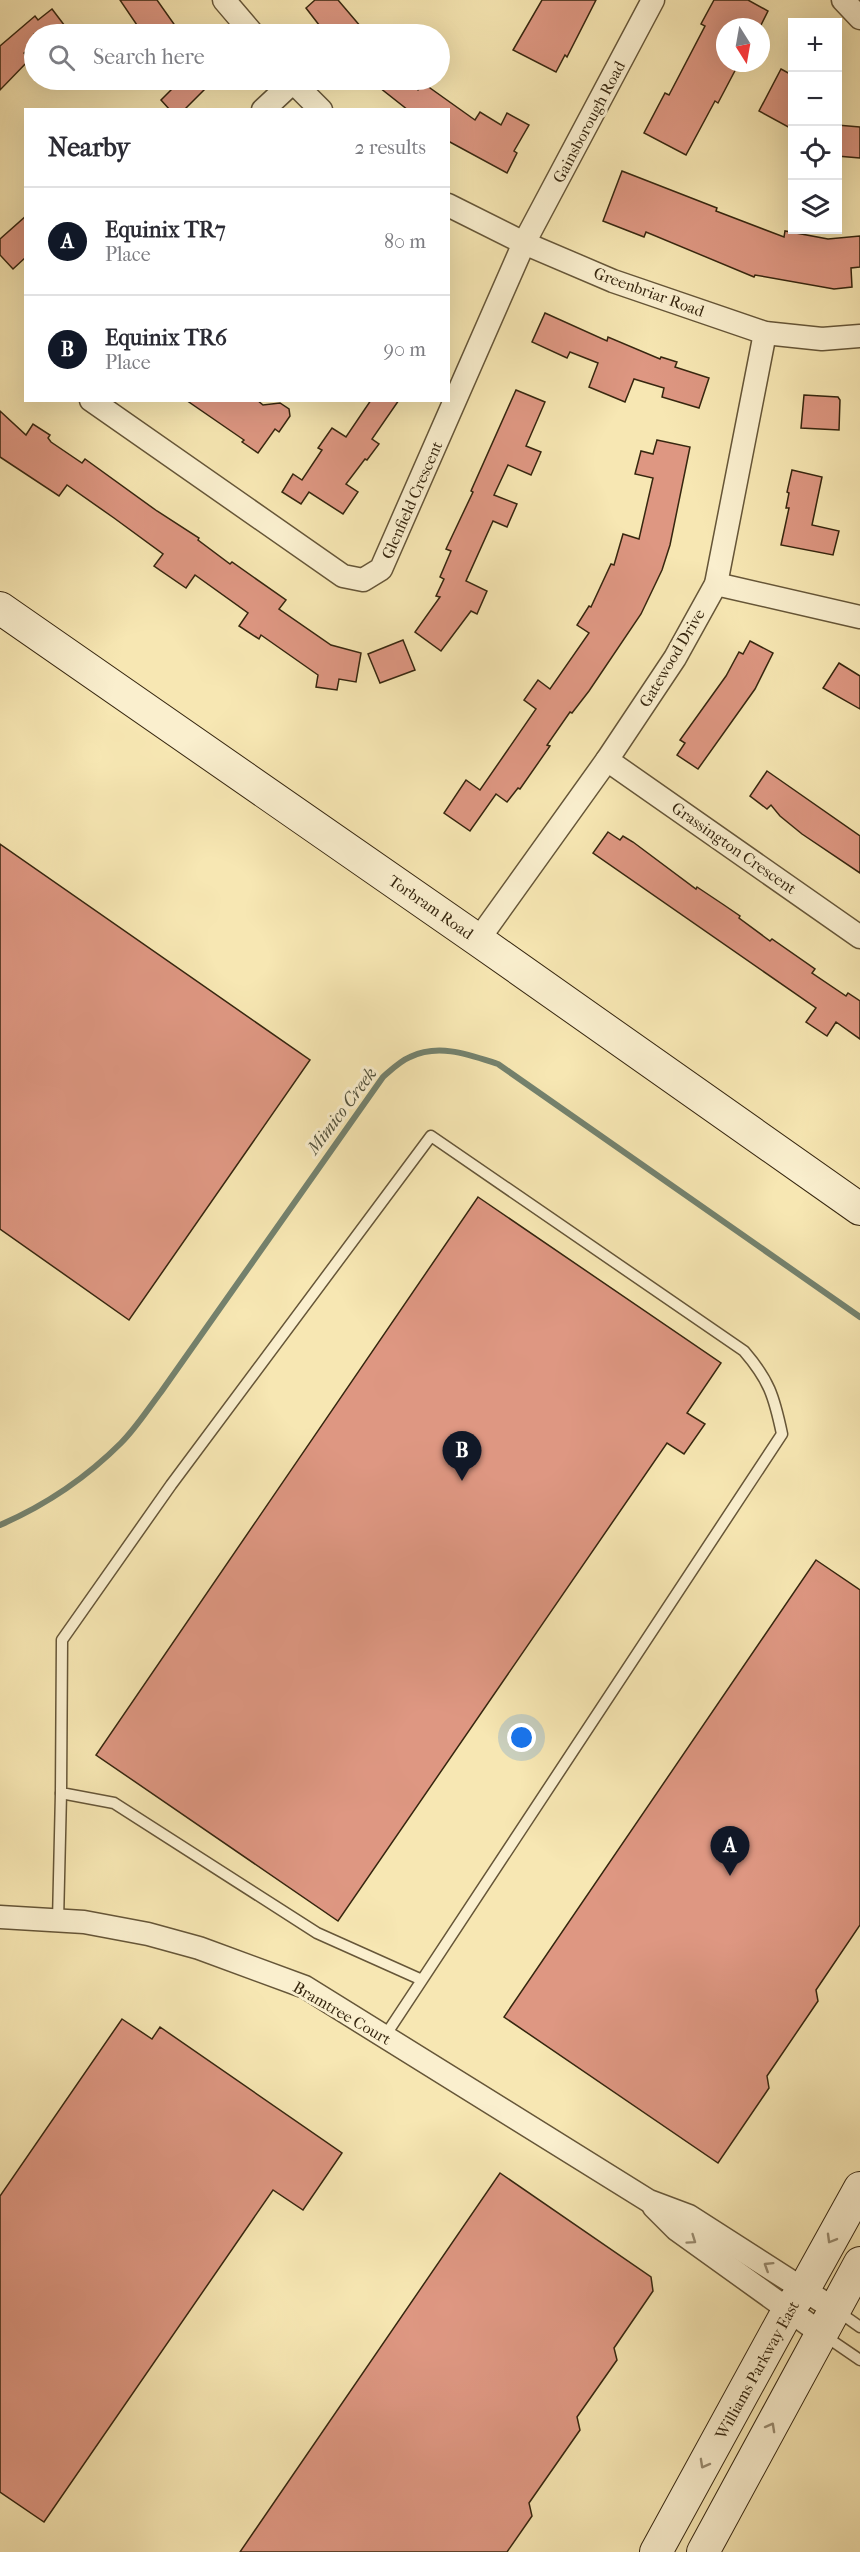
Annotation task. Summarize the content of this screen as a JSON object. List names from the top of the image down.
{
  "streets": {
    "main road": ["Torbram Road", "Williams Parkway East"],
    "street": [
      "Gainsborough Road",
      "Greenbriar Road",
      "Glenfield Crescent",
      "Gatewood Drive",
      "Grassington Crescent",
      "Bramtree Court"
    ]
  },
  "crossings": [
    ["Gainsborough Road", "Greenbriar Road"],
    ["Gainsborough Road", "Glenfield Crescent"],
    ["Greenbriar Road", "Glenfield Crescent"],
    ["Greenbriar Road", "Gatewood Drive"],
    ["Gatewood Drive", "Grassington Crescent"],
    ["Gatewood Drive", "Torbram Road"],
    ["Bramtree Court", "Williams Parkway East"]
  ],
  "water": ["Mimico Creek"],
  "north": "bottom",
  "page": {
    "map_buttons": ["+", "−"],
    "search": "Search here",
    "heading": ["Nearby", "2 results"],
    "list": [
      {
        "mark": "A",
        "name": "Equinix TR7",
        "note": "Place",
        "value": "80 m"
      },
      {
        "mark": "B",
        "name": "Equinix TR6",
        "note": "Place",
        "value": "90 m"
      }
    ],
    "pins": ["B", "A"]
  }
}
